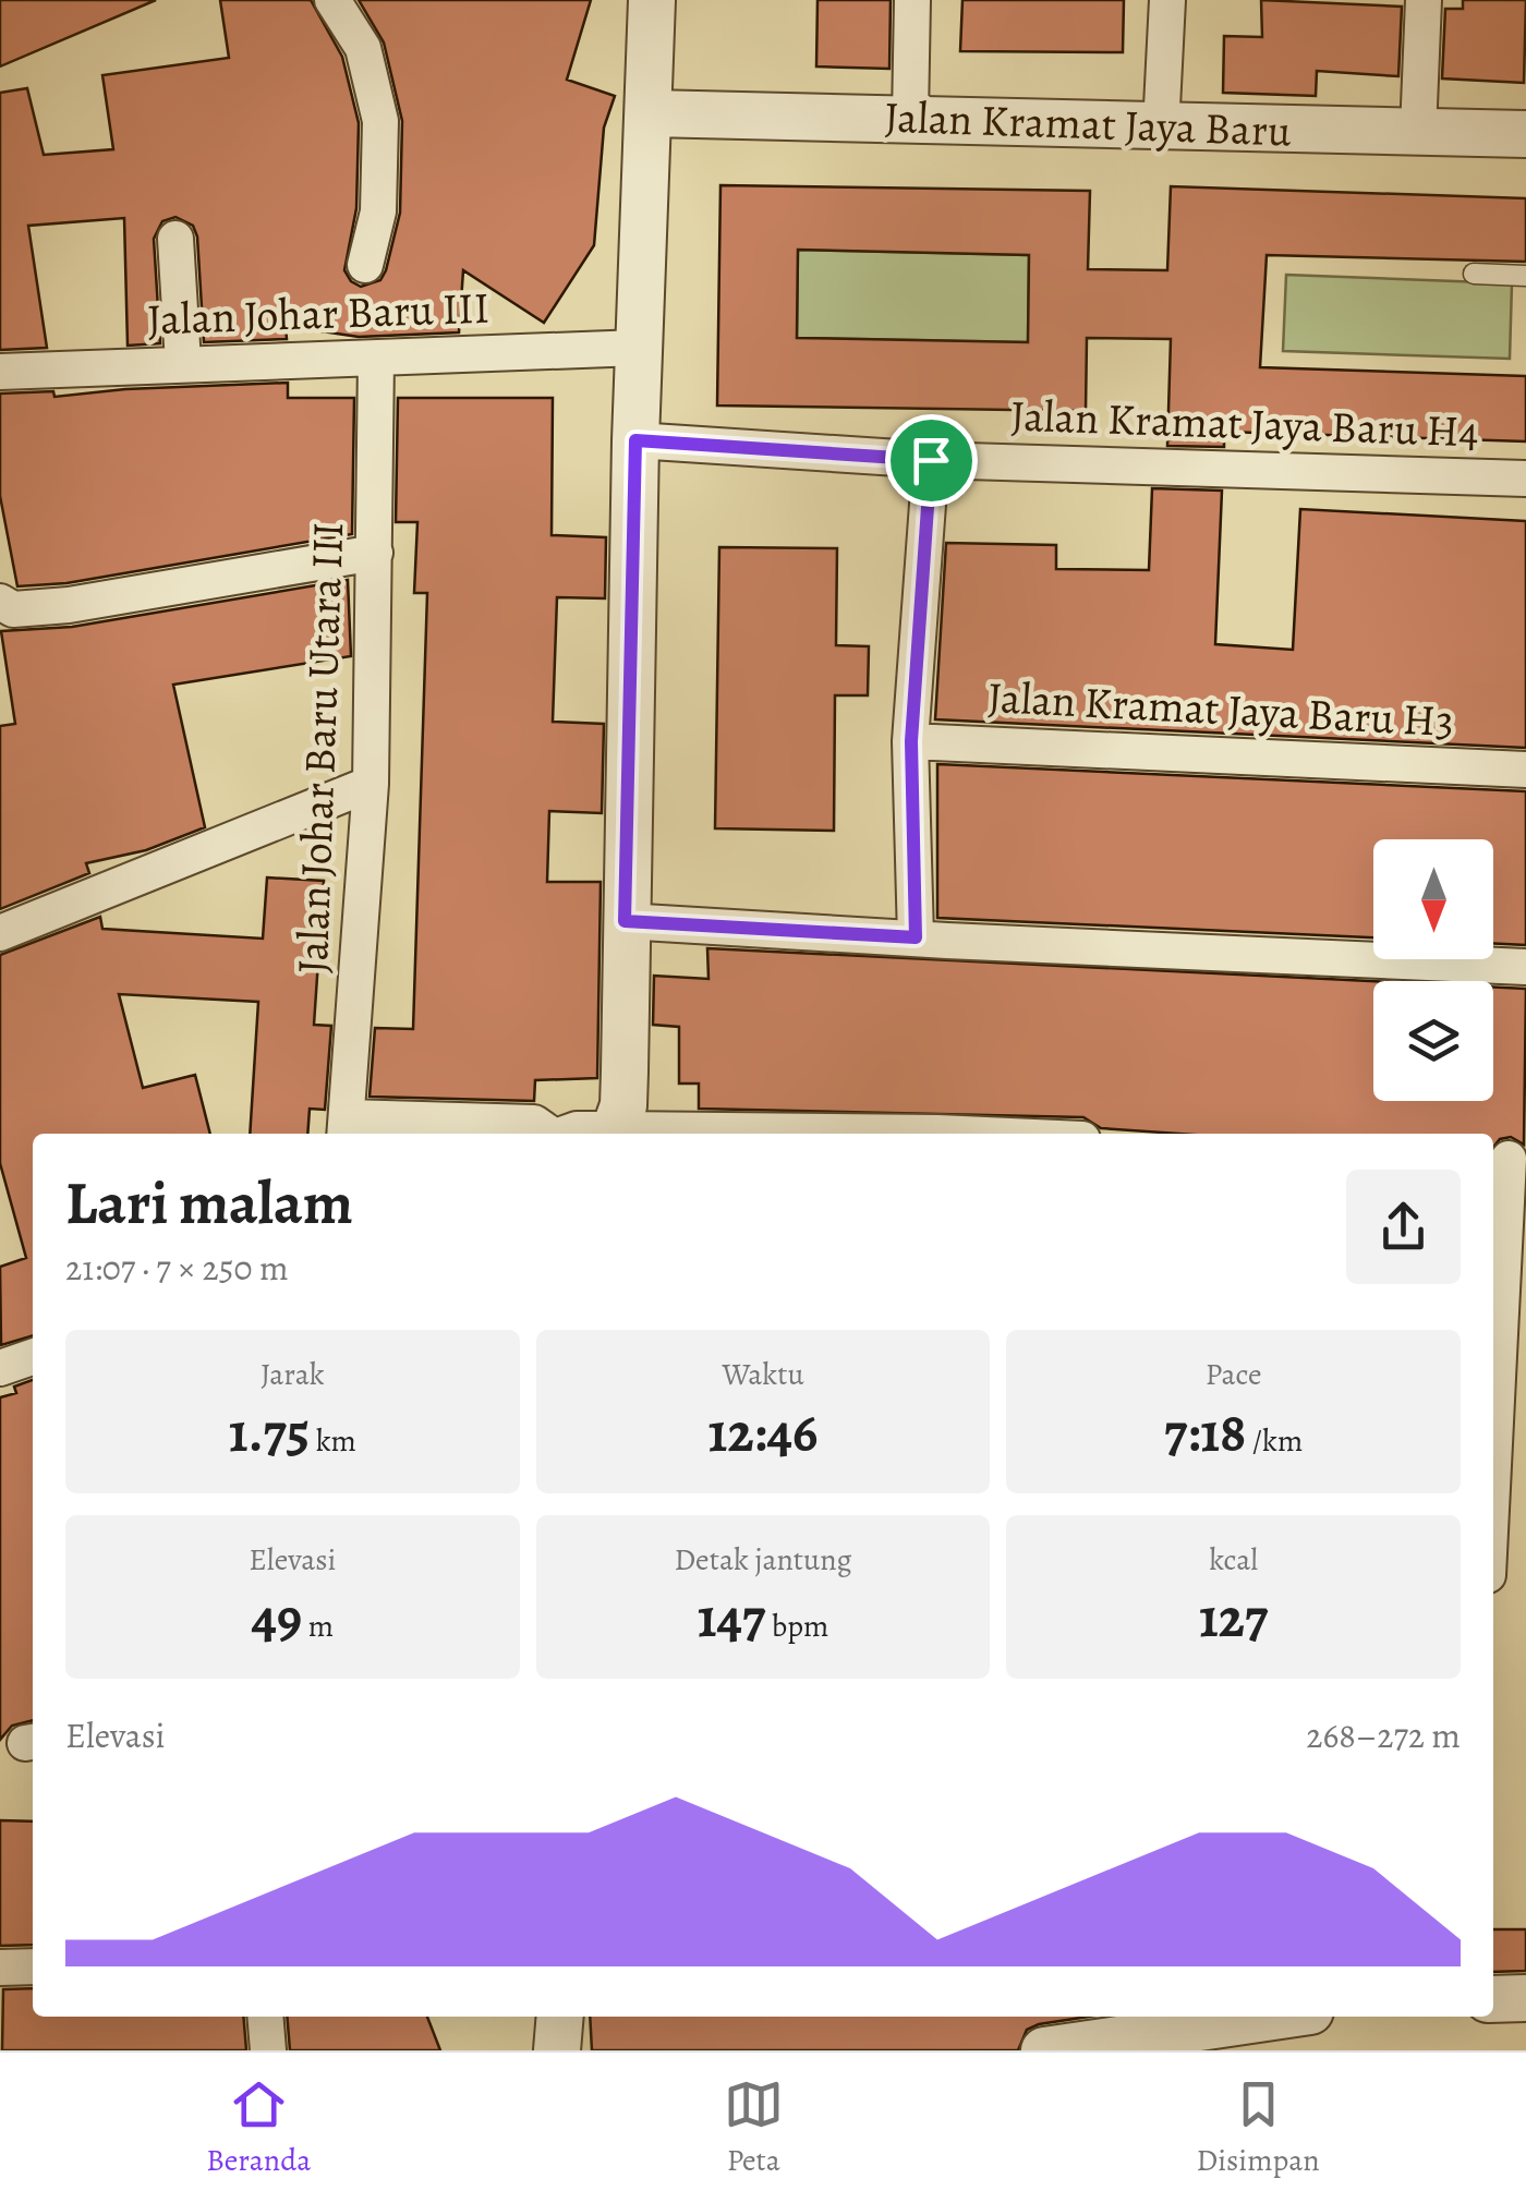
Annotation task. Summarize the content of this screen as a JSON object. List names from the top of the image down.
{
  "streets": {
    "street": [
      "Jalan Kramat Jaya Baru",
      "Jalan Johar Baru III",
      "Jalan Kramat Jaya Baru H4",
      "Jalan Kramat Jaya Baru H3",
      "Jalan Johar Baru Utara III"
    ]
  },
  "crossings": [
    ["Jalan Johar Baru III", "Jalan Johar Baru Utara III"]
  ],
  "north": "bottom",
  "page": {
    "heading": ["Lari malam", "21:07 · 7 × 250 m"],
    "stats": [
      ["Jarak", "1.75 km"],
      ["Waktu", "12:46"],
      ["Pace", "7:18 /km"],
      ["Elevasi", "49 m"],
      ["Detak jantung", "147 bpm"],
      ["kcal", "127"]
    ],
    "chart": ["Elevasi", "268–272 m"],
    "tabs": ["Beranda", "Peta", "Disimpan"]
  }
}
